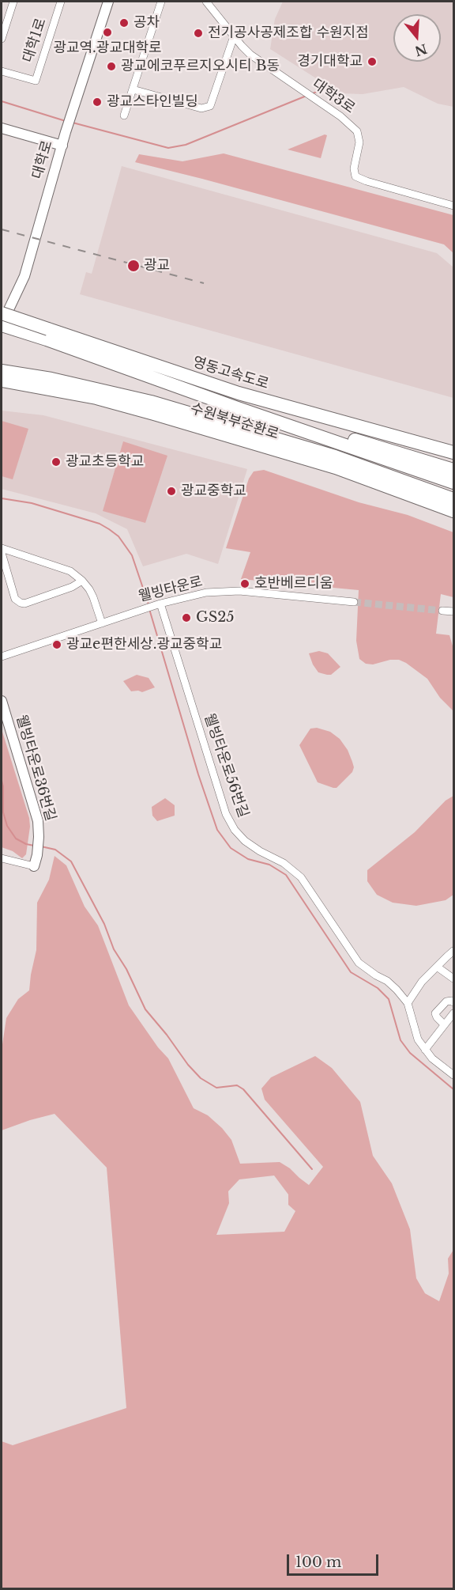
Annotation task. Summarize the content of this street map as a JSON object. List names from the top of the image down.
{
  "streets": {
    "highway": ["영동고속도로", "수원북부순환로"],
    "street": [
      "대학1로",
      "대학3로",
      "대학로",
      "웰빙타운로",
      "웰빙타운로56번길",
      "웰빙타운로36번길"
    ]
  },
  "crossings": [
    ["대학로", "영동고속도로"],
    ["웰빙타운로", "웰빙타운로56번길"]
  ],
  "places": [
    "공차",
    "광교역.광교대학로",
    "전기공사공제조합 수원지점",
    "경기대학교",
    "광교에코푸르지오시티 B동",
    "광교스타인빌딩",
    "광교",
    "광교초등학교",
    "광교중학교",
    "호반베르디움",
    "GS25",
    "광교e편한세상.광교중학교"
  ],
  "scale_bar": "100 m",
  "north": "bottom"
}
